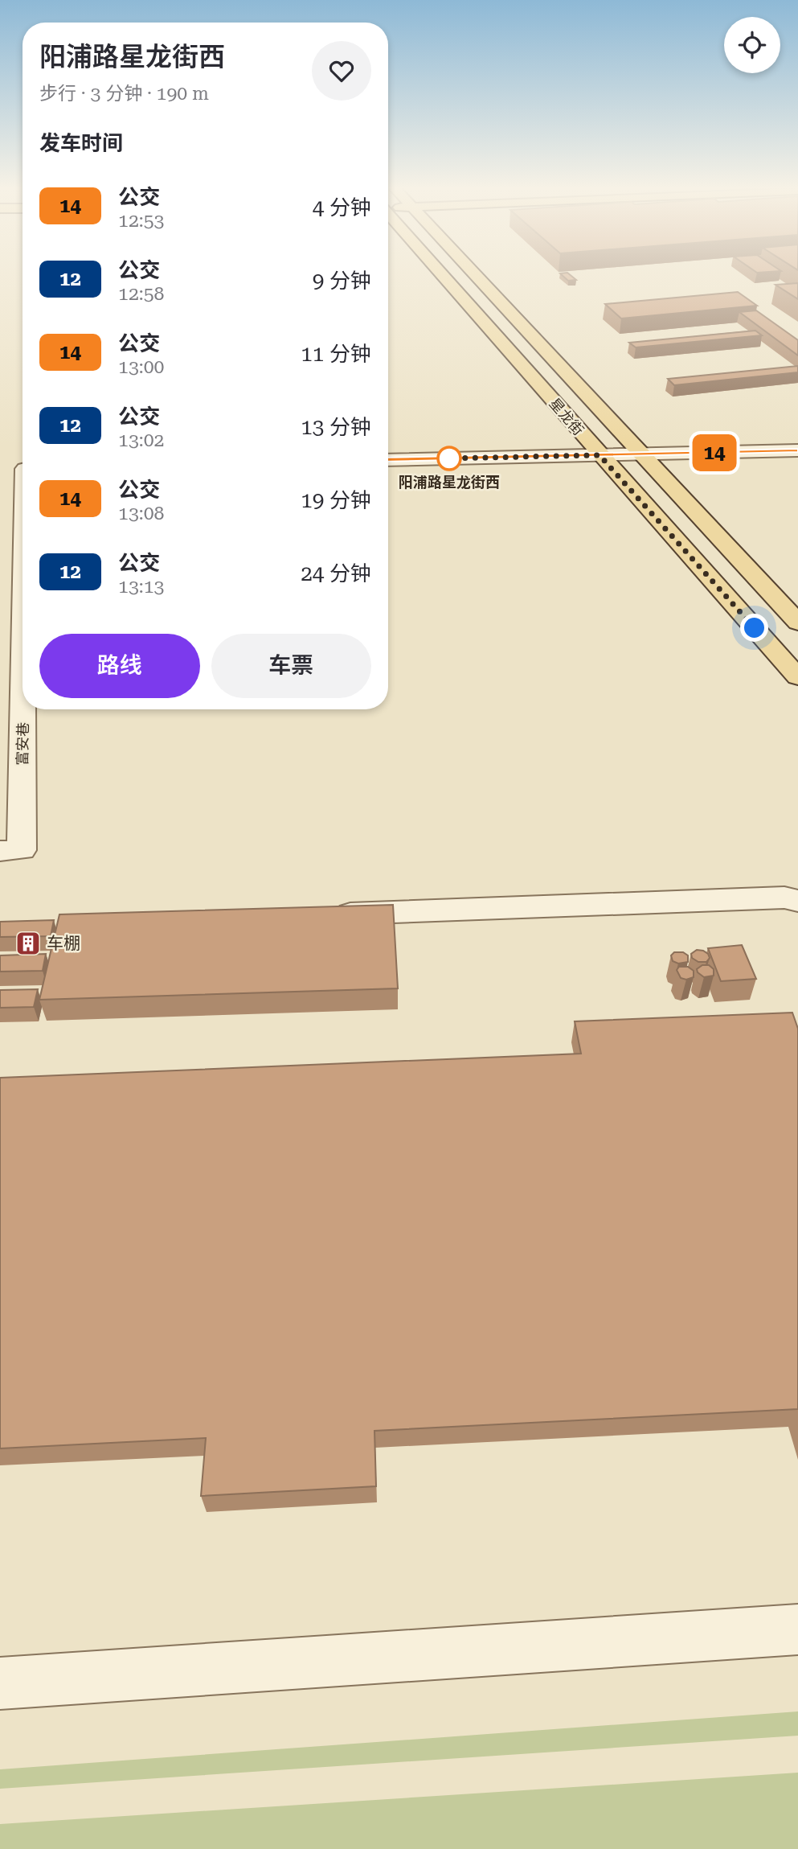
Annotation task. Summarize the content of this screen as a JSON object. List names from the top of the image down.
{
  "streets": {
    "main road": ["星龙街"],
    "street": ["富安巷"]
  },
  "places": {
    "other": ["阳浦路星龙街西"],
    "building": ["车棚"]
  },
  "lines": ["bus line 14"],
  "page": {
    "on_map": "14",
    "heading": [
      ["阳浦路星龙街西", "步行 · 3 分钟 · 190 m"],
      "发车时间"
    ],
    "list": [
      {
        "mark": "14",
        "name": "公交",
        "note": "12:53",
        "value": "4 分钟"
      },
      {
        "mark": "12",
        "name": "公交",
        "note": "12:58",
        "value": "9 分钟"
      },
      {
        "mark": "14",
        "name": "公交",
        "note": "13:00",
        "value": "11 分钟"
      },
      {
        "mark": "12",
        "name": "公交",
        "note": "13:02",
        "value": "13 分钟"
      },
      {
        "mark": "14",
        "name": "公交",
        "note": "13:08",
        "value": "19 分钟"
      },
      {
        "mark": "12",
        "name": "公交",
        "note": "13:13",
        "value": "24 分钟"
      }
    ],
    "buttons": ["路线", "车票"]
  }
}
